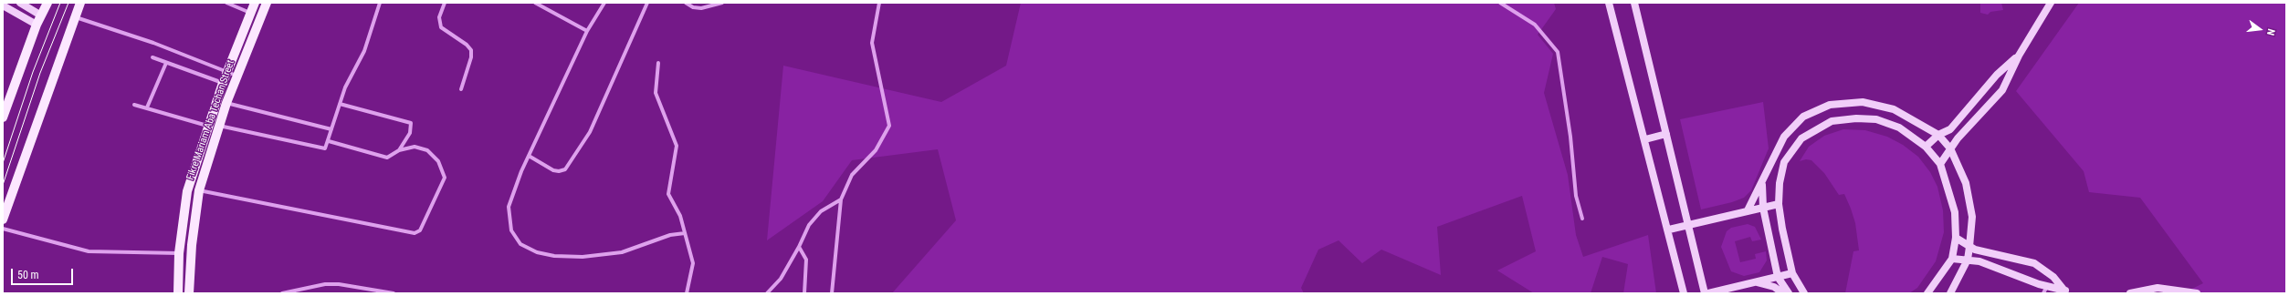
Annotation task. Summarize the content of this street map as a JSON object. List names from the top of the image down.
{
  "streets": {
    "main road": ["Fikre Mariam Aba Techan Street"]
  },
  "scale_bar": "50 m",
  "north": "right"
}
